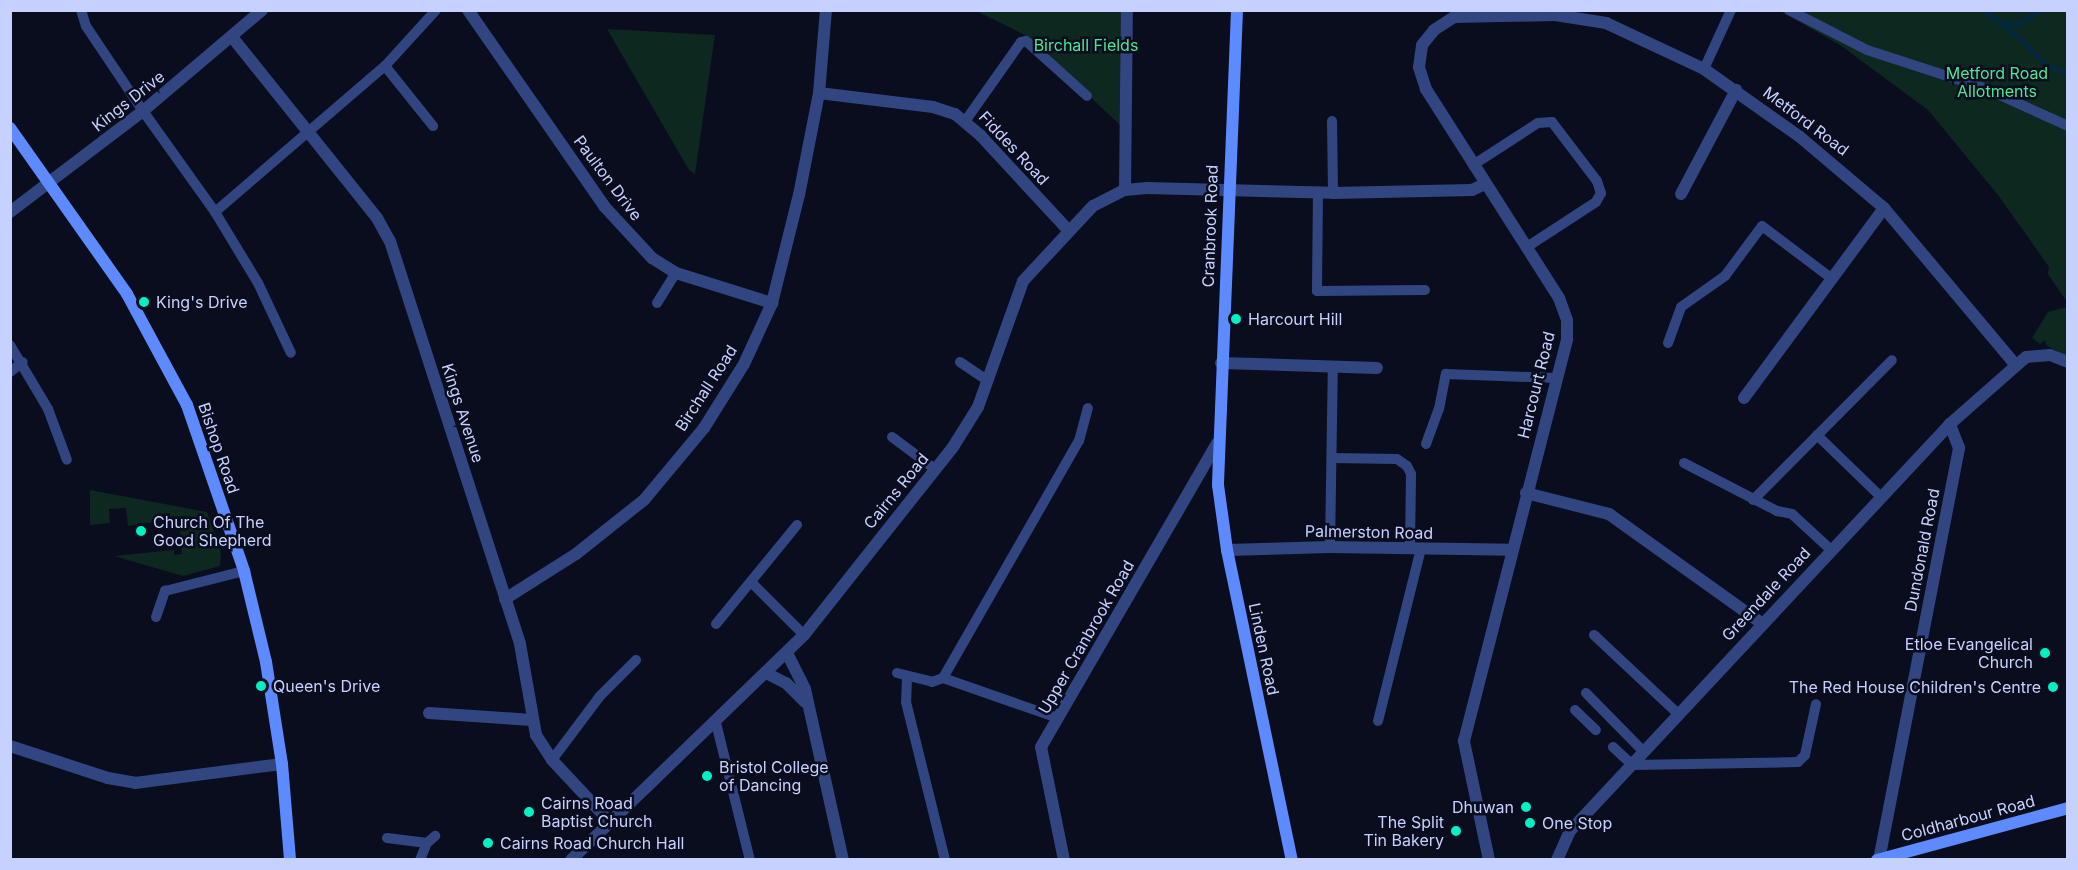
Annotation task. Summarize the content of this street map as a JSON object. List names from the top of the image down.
{
  "streets": {
    "main road": [
      "Cranbrook Road",
      "Bishop Road",
      "Linden Road",
      "Coldharbour Road"
    ],
    "street": [
      "Kings Drive",
      "Metford Road",
      "Fiddes Road",
      "Paulton Drive",
      "Harcourt Road",
      "Birchall Road",
      "Kings Avenue",
      "Cairns Road",
      "Palmerston Road",
      "Dundonald Road",
      "Greendale Road",
      "Upper Cranbrook Road"
    ]
  },
  "crossings": [
    ["Kings Drive", "Kings Avenue"],
    ["Kings Drive", "Bishop Road"],
    ["Metford Road", "Harcourt Road"],
    ["Metford Road", "Greendale Road"],
    ["Fiddes Road", "Birchall Road"],
    ["Fiddes Road", "Cairns Road"],
    ["Paulton Drive", "Birchall Road"],
    ["Cranbrook Road", "Cairns Road"],
    ["Cranbrook Road", "Upper Cranbrook Road"],
    ["Cranbrook Road", "Linden Road"],
    ["Harcourt Road", "Palmerston Road"],
    ["Birchall Road", "Kings Avenue"],
    ["Kings Avenue", "Cairns Road"],
    ["Palmerston Road", "Linden Road"],
    ["Dundonald Road", "Greendale Road"],
    ["Dundonald Road", "Coldharbour Road"],
    ["Upper Cranbrook Road", "Linden Road"]
  ],
  "parks": ["Birchall Fields", "Metford Road Allotments"],
  "places": [
    "King's Drive",
    "Harcourt Hill",
    "Church Of The Good Shepherd",
    "Etloe Evangelical Church",
    "Queen's Drive",
    "The Red House Children's Centre",
    "Bristol College of Dancing",
    "Dhuwan",
    "Cairns Road Baptist Church",
    "One Stop",
    "The Split Tin Bakery",
    "Cairns Road Church Hall"
  ]
}
